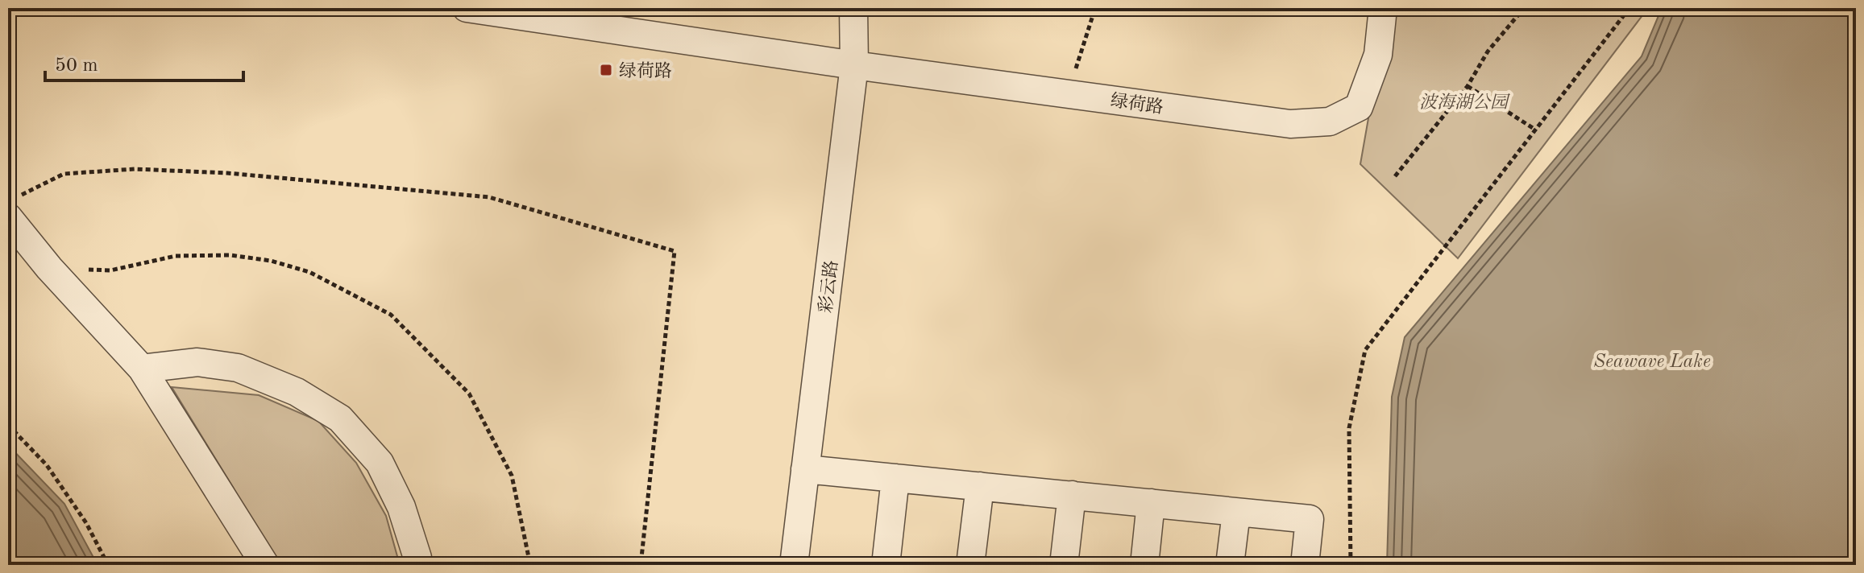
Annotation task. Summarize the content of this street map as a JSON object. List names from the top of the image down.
{
  "streets": {
    "street": ["绿荷路", "彩云路"]
  },
  "crossings": [
    ["绿荷路", "彩云路"]
  ],
  "water": ["Seawave Lake"],
  "parks": ["波海湖公园"],
  "places": {
    "transit": ["绿荷路"]
  },
  "scale_bar": "50 m"
}
